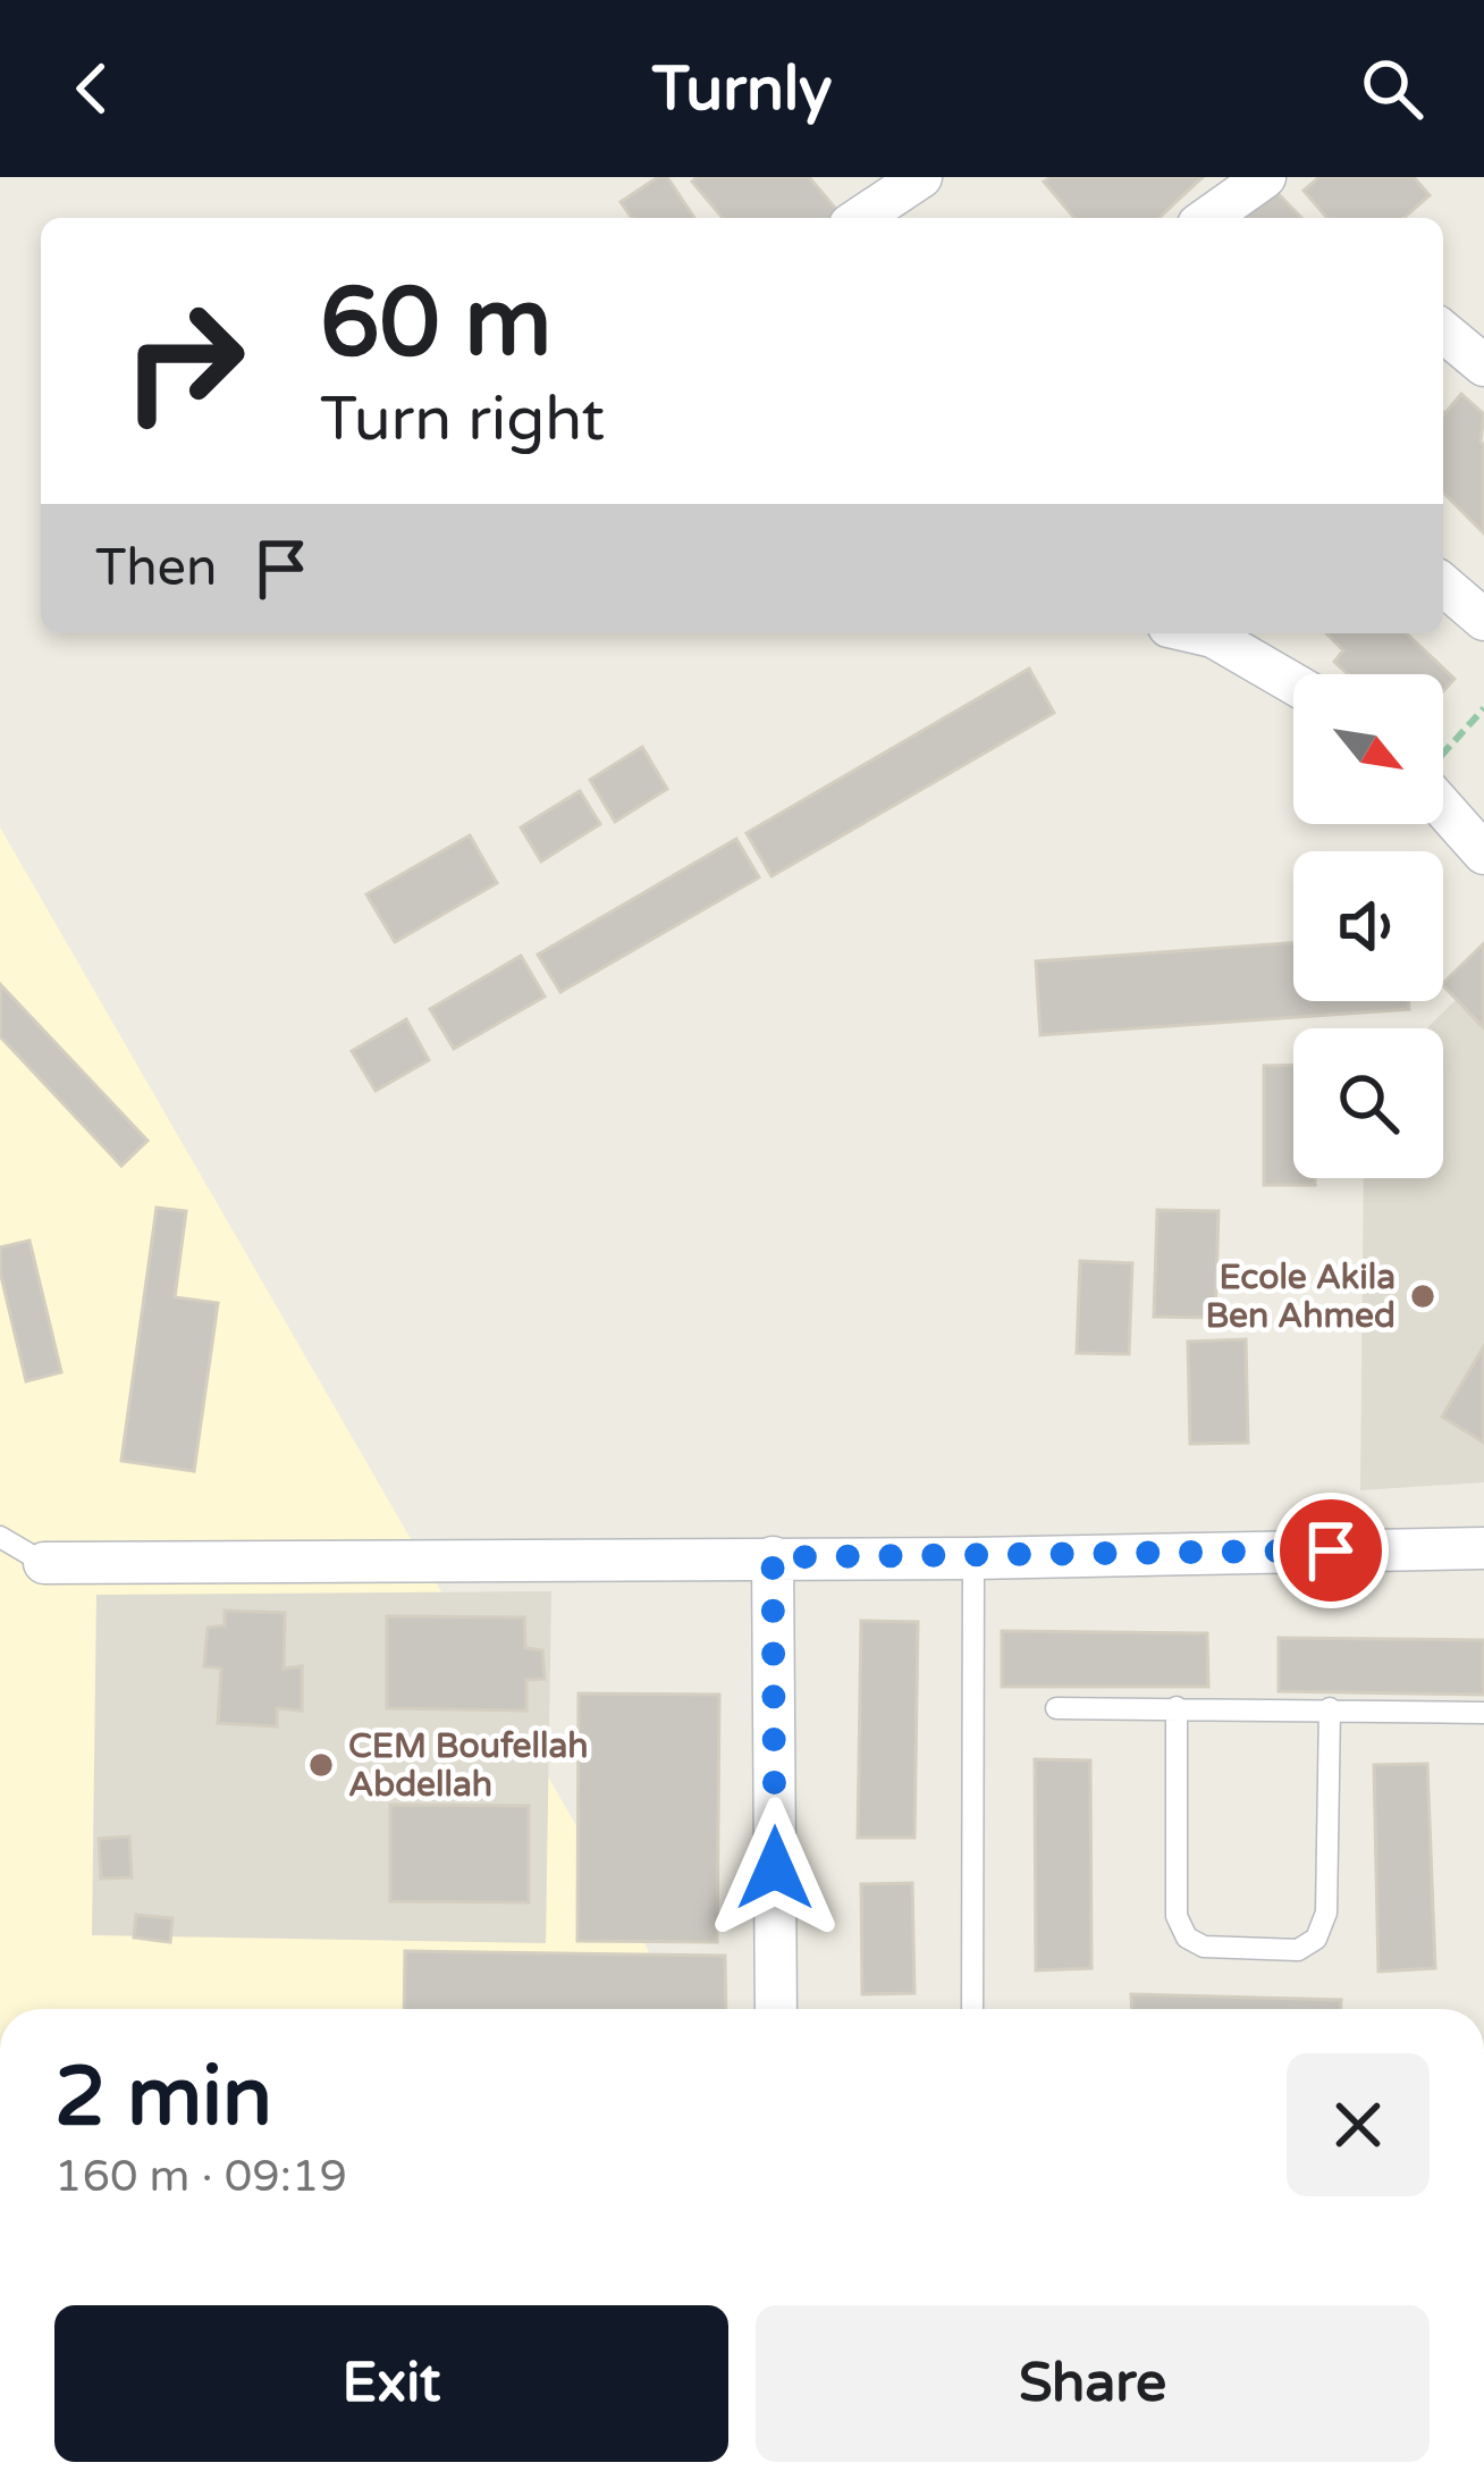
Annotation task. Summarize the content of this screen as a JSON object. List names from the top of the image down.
{
  "places": ["Ecole Akila Ben Ahmed", "CEM Boufellah Abdellah"],
  "north": "bottom right",
  "page": {
    "header": "Turnly",
    "turn": ["60 m", "Turn right"],
    "then": "Then",
    "heading": ["2 min", "160 m · 09:19"],
    "buttons": ["Exit", "Share"]
  }
}
